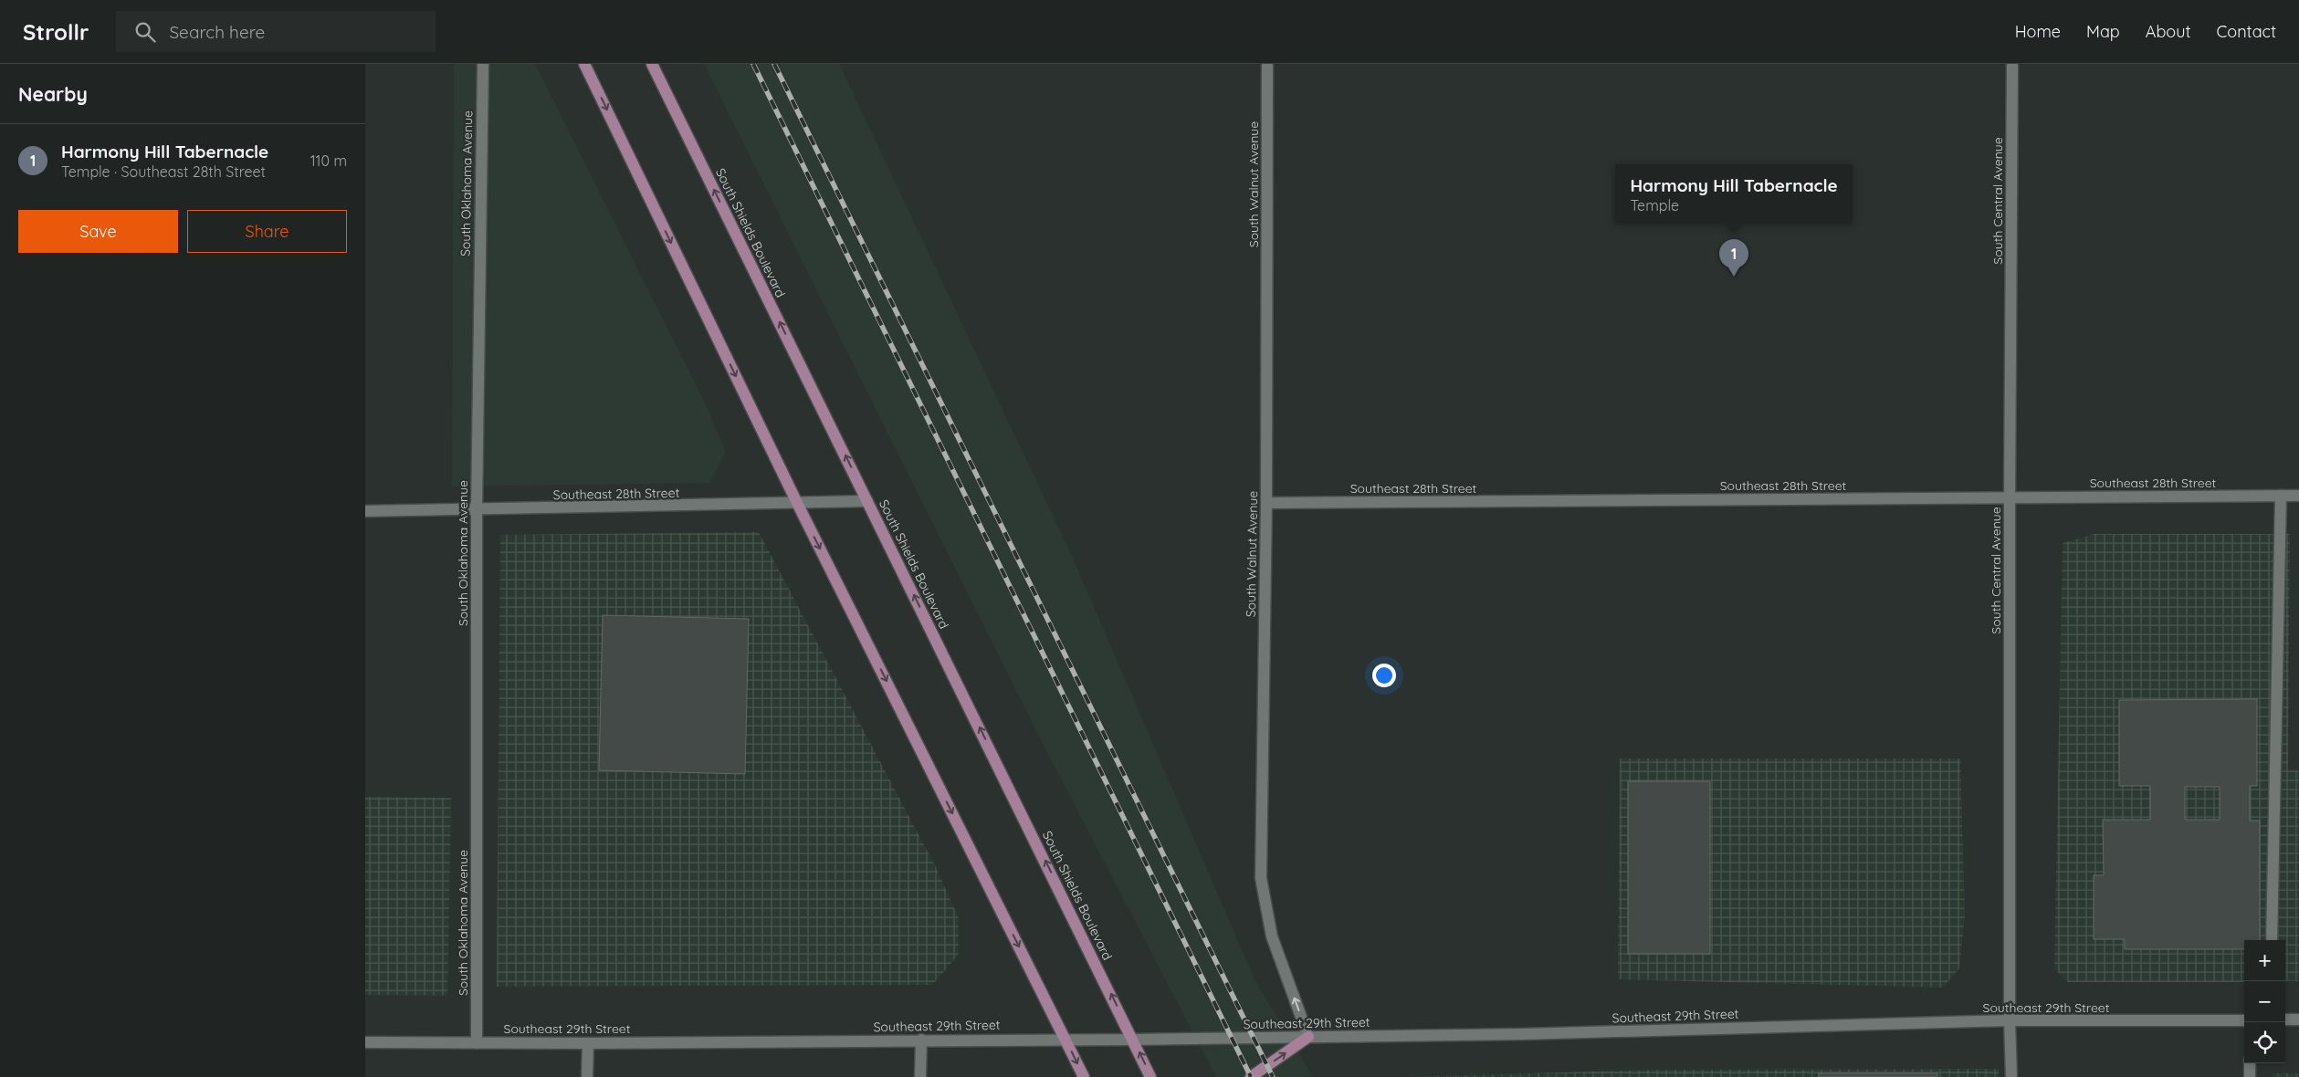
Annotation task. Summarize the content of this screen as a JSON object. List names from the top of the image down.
{
  "streets": {
    "main road": ["South Shields Boulevard"],
    "street": [
      "South Oklahoma Avenue",
      "South Walnut Avenue",
      "South Central Avenue",
      "Southeast 28th Street",
      "Southeast 29th Street"
    ]
  },
  "crossings": [
    ["South Oklahoma Avenue", "Southeast 28th Street"],
    ["South Oklahoma Avenue", "Southeast 29th Street"],
    ["South Walnut Avenue", "Southeast 28th Street"],
    ["South Walnut Avenue", "Southeast 29th Street"],
    ["South Central Avenue", "Southeast 28th Street"],
    ["South Central Avenue", "Southeast 29th Street"],
    ["South Shields Boulevard", "Southeast 28th Street"],
    ["South Shields Boulevard", "Southeast 29th Street"]
  ],
  "one_way": ["South Walnut Avenue"],
  "page": {
    "header": "Strollr",
    "search": "Search here",
    "nav": [
      "Home",
      "Map",
      "About",
      "Contact"
    ],
    "heading": "Nearby",
    "list": [
      {
        "mark": "1",
        "name": "Harmony Hill Tabernacle",
        "note": "Temple · Southeast 28th Street",
        "value": "110 m"
      }
    ],
    "popup": ["Harmony Hill Tabernacle", "Temple"],
    "buttons": ["Save", "Share"],
    "pins": "1",
    "map_buttons": ["+", "−"]
  }
}
